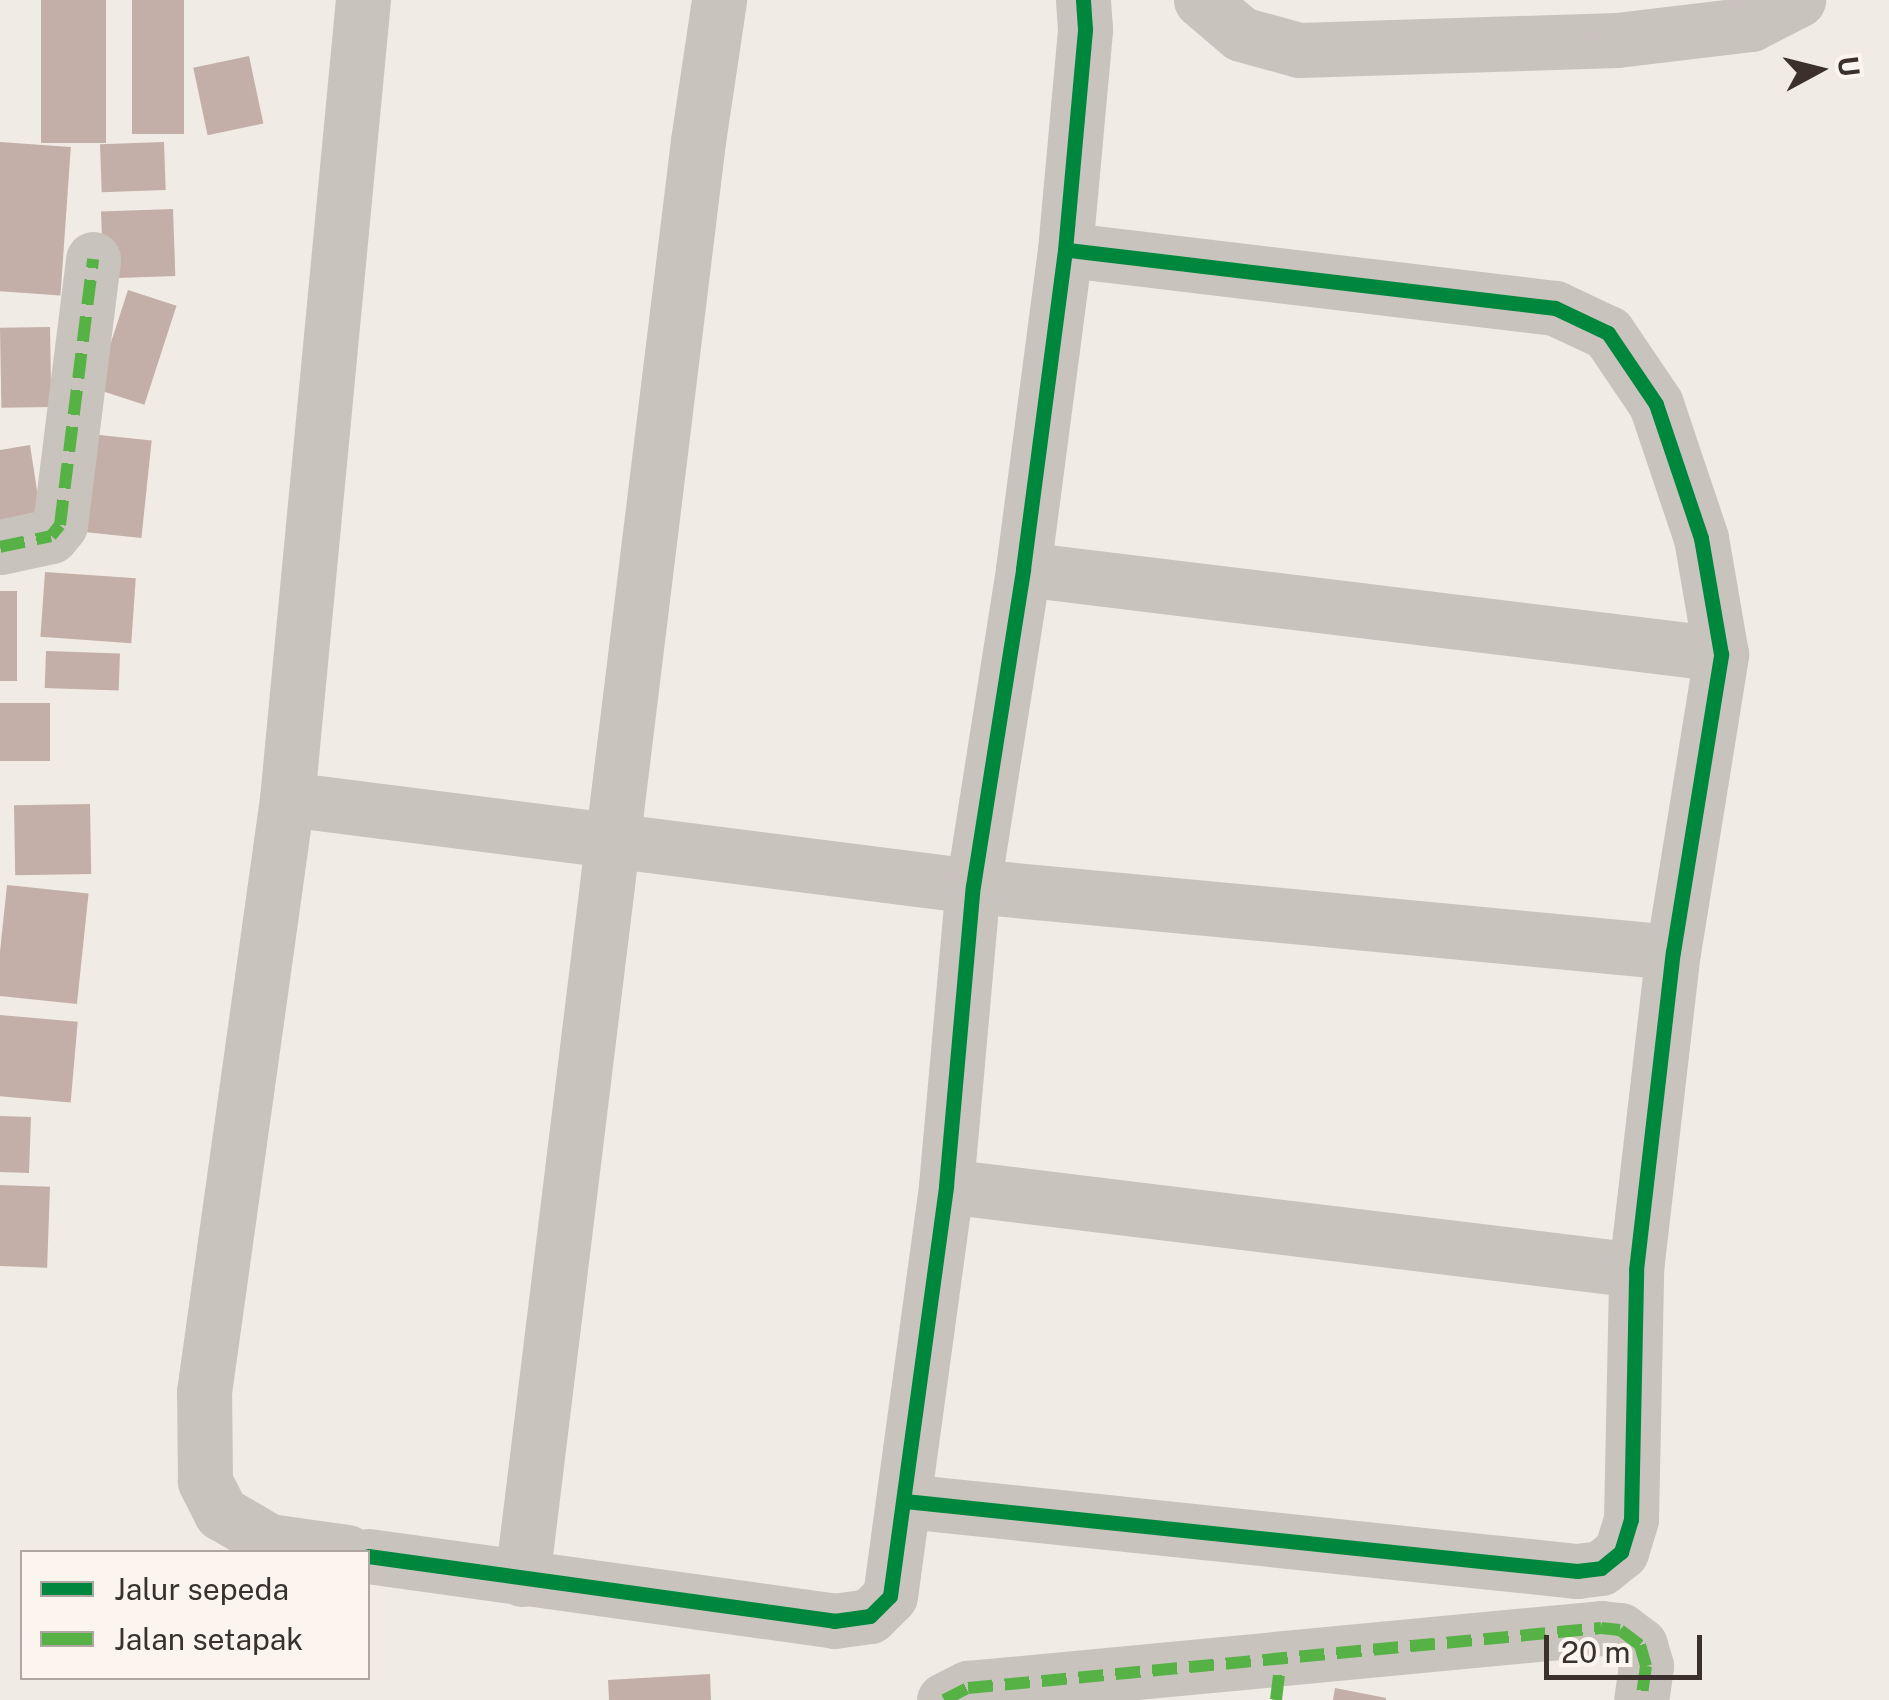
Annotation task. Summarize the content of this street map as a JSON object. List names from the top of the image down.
{
  "legend": ["Jalur sepeda", "Jalan setapak"],
  "scale_bar": "20 m",
  "north": "right"
}
